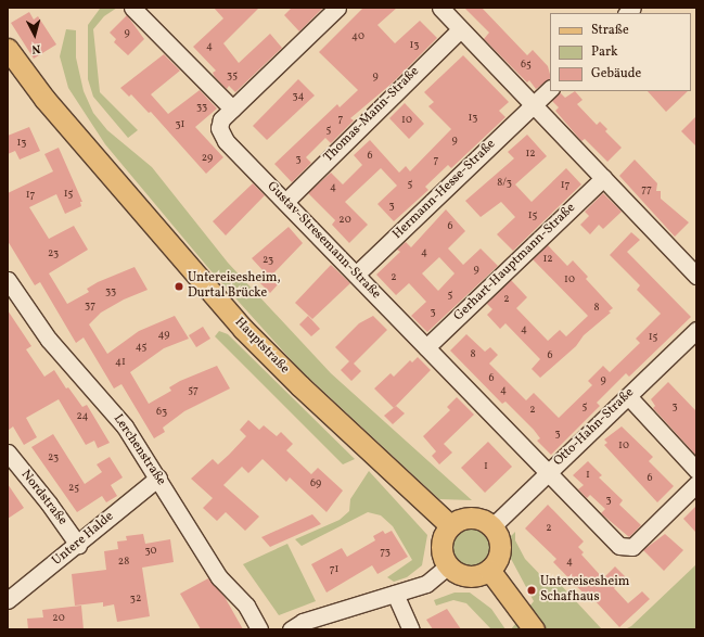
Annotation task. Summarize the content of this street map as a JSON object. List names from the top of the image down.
{
  "streets": {
    "main road": ["Hauptstraße"],
    "street": [
      "Thomas-Mann-Straße",
      "Hermann-Hesse-Straße",
      "Gustav-Stresemann-Straße",
      "Gerhart-Hauptmann-Straße",
      "Otto-Hahn-Straße",
      "Lerchenstraße",
      "Nordstraße",
      "Untere Halde"
    ]
  },
  "crossings": [
    ["Thomas-Mann-Straße", "Gustav-Stresemann-Straße"],
    ["Hermann-Hesse-Straße", "Gustav-Stresemann-Straße"],
    ["Gustav-Stresemann-Straße", "Gerhart-Hauptmann-Straße"],
    ["Gustav-Stresemann-Straße", "Otto-Hahn-Straße"],
    ["Hauptstraße", "Otto-Hahn-Straße"],
    ["Lerchenstraße", "Untere Halde"],
    ["Nordstraße", "Untere Halde"]
  ],
  "places": ["Untereisesheim, Durtal Brücke", "Untereisesheim Schafhaus"],
  "house_numbers": [
    "9",
    "40",
    "13",
    "4",
    "65",
    "35",
    "9",
    "34",
    "33",
    "13",
    "7",
    "10",
    "31",
    "5",
    "9",
    "13",
    "12",
    "6",
    "29",
    "3",
    "7",
    "8/3",
    "5",
    "17",
    "4",
    "77",
    "15",
    "17",
    "3",
    "15",
    "20",
    "6",
    "4",
    "23",
    "12",
    "23",
    "9",
    "2",
    "10",
    "33",
    "5",
    "2",
    "37",
    "8",
    "3",
    "4",
    "49",
    "15",
    "45",
    "8",
    "6",
    "41",
    "6",
    "9",
    "57",
    "4",
    "5",
    "3",
    "2",
    "63",
    "24",
    "3",
    "10",
    "23",
    "1",
    "1",
    "6",
    "69",
    "25",
    "3",
    "2",
    "30",
    "73",
    "28",
    "4",
    "71",
    "32",
    "20"
  ],
  "legend": ["Straße", "Park", "Gebäude"],
  "north": "bottom"
}
